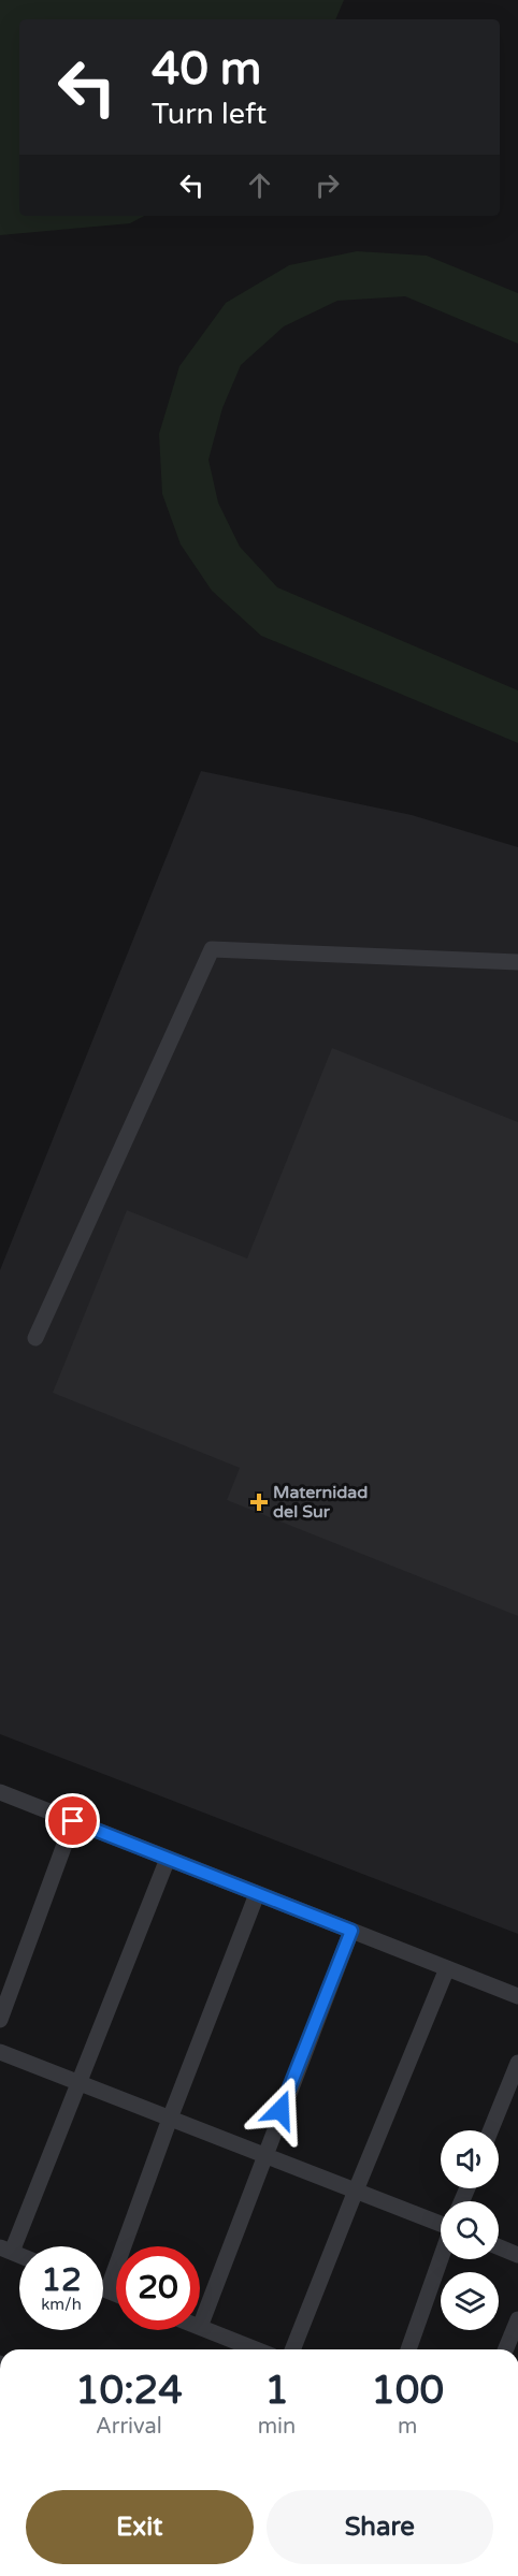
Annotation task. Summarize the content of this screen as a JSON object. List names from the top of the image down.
{
  "places": {
    "health": ["Maternidad del Sur"]
  },
  "page": {
    "turn": ["40 m", "Turn left"],
    "speed": "12 km/h",
    "limit": "20",
    "eta": [
      "10:24",
      "Arrival",
      "1",
      "min",
      "100",
      "m"
    ],
    "buttons": ["Exit", "Share"]
  }
}
